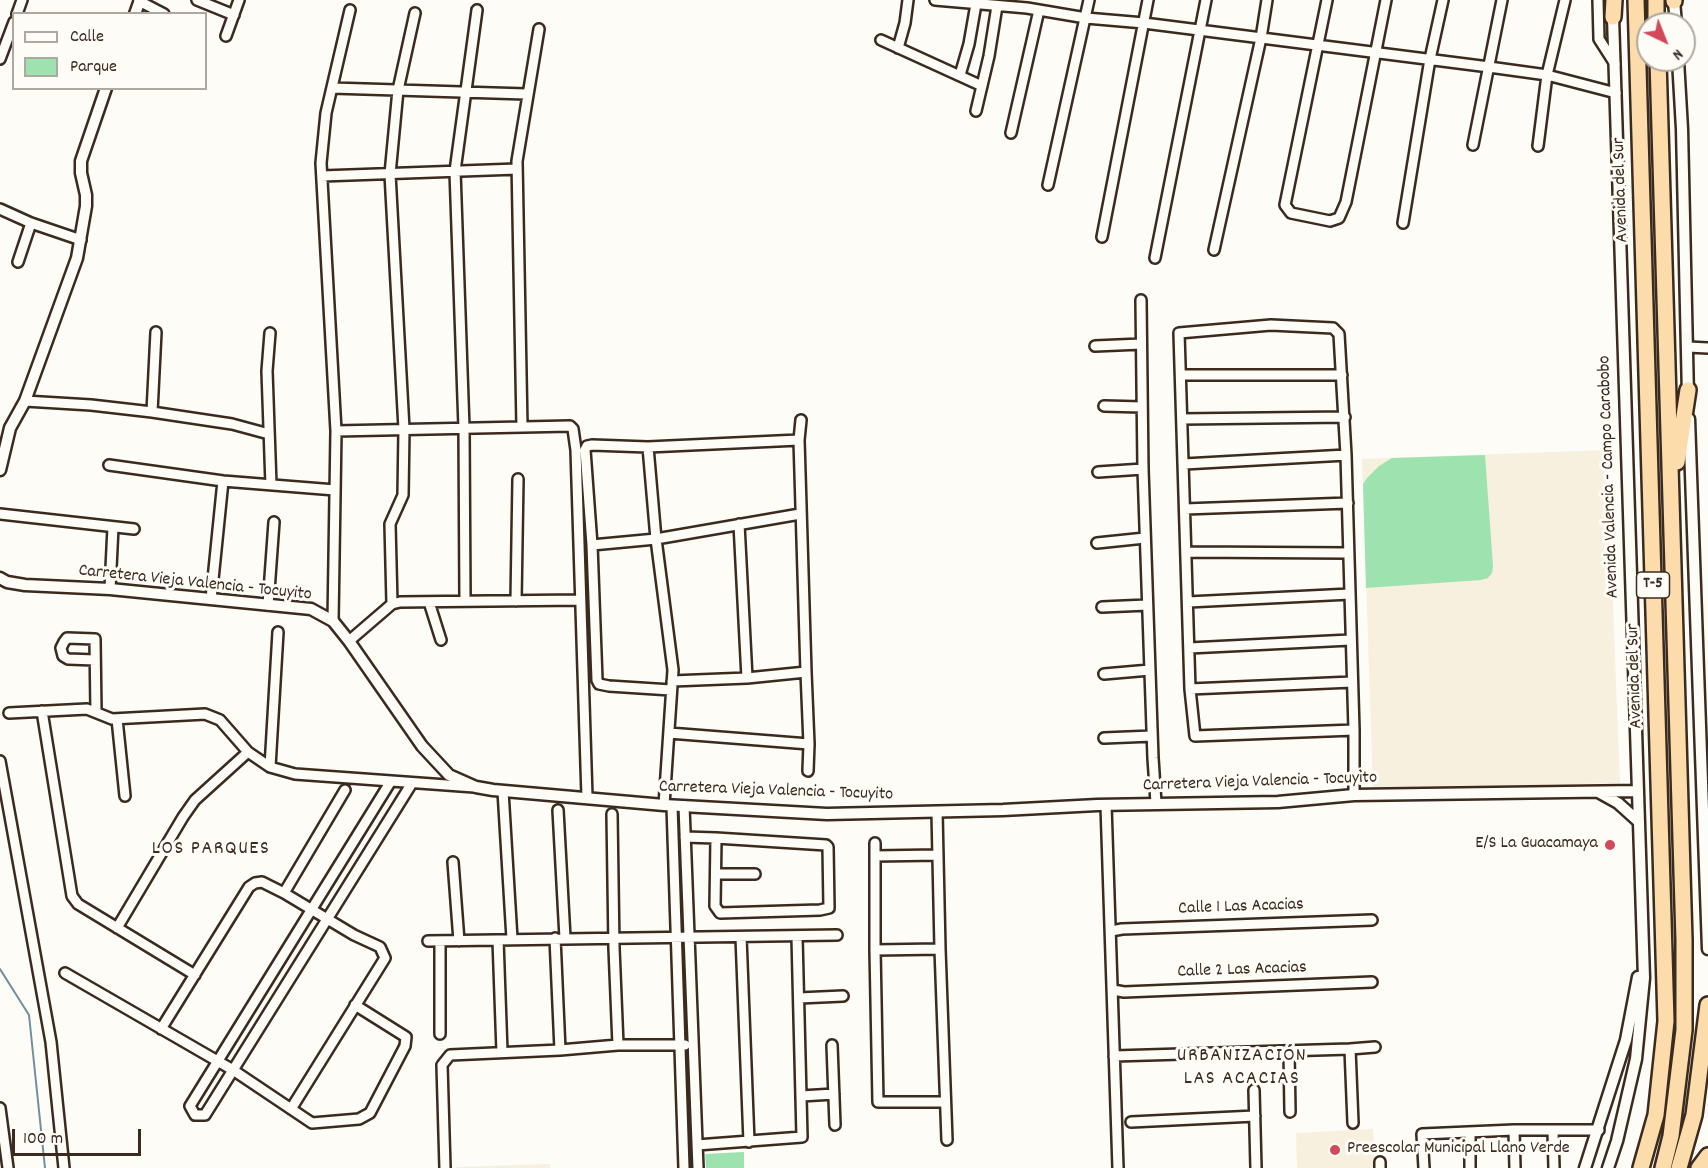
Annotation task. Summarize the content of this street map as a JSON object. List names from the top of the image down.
{
  "streets": {
    "highway": ["Avenida del Sur", "T-5"],
    "street": [
      "Avenida Valencia - Campo Carabobo",
      "Carretera Vieja Valencia - Tocuyito",
      "Calle 1 Las Acacias",
      "Calle 2 Las Acacias"
    ]
  },
  "crossings": [
    ["Avenida Valencia - Campo Carabobo", "Carretera Vieja Valencia - Tocuyito"]
  ],
  "districts": ["LOS PARQUES", "URBANIZACIÓN LAS ACACIAS"],
  "places": ["E/S La Guacamaya", "Preescolar Municipal Llano Verde"],
  "legend": ["Calle", "Parque"],
  "scale_bar": "100 m",
  "north": "bottom right"
}
